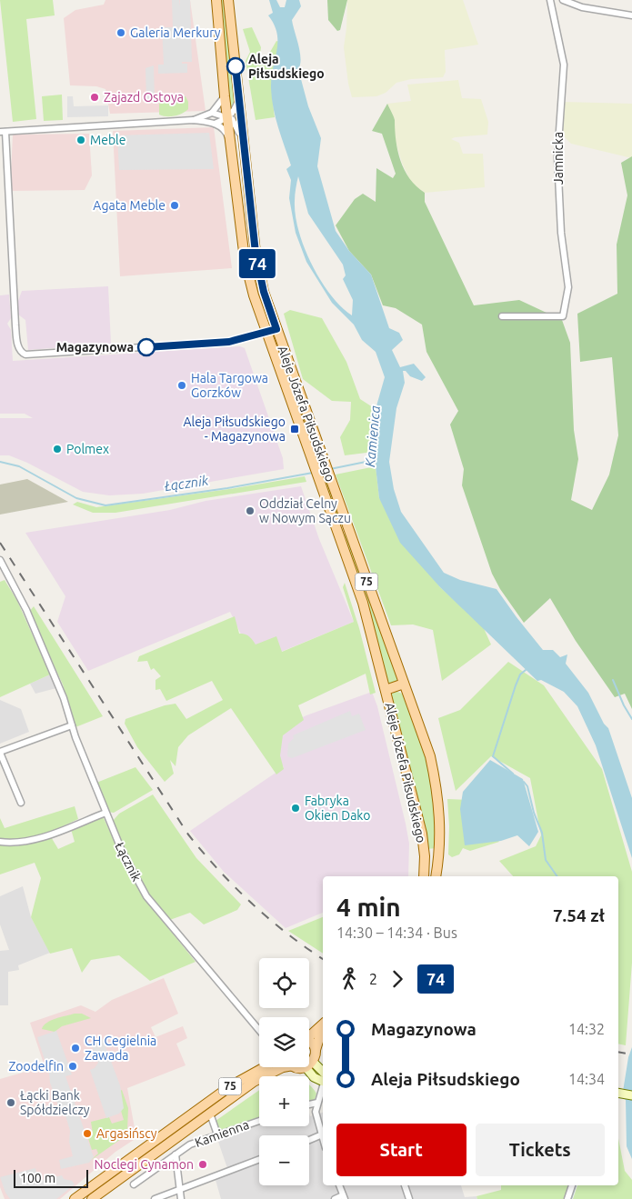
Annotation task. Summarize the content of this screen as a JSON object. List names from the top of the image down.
{
  "streets": {
    "main road": ["Aleje Józefa Piłsudskiego", "75"],
    "street": ["Jamnicka", "Łącznik", "Kamienna"]
  },
  "water": ["Kamienica", "Łącznik"],
  "places": {
    "other": [
      "Galeria Merkury",
      "Aleja Piłsudskiego",
      "Zajazd Ostoya",
      "Meble",
      "Agata Meble",
      "Magazynowa",
      "Hala Targowa Gorzków",
      "Polmex",
      "Oddział Celny w Nowym Sączu",
      "Fabryka Okien Dako",
      "CH Cegielnia Zawada",
      "Zoodelfin",
      "Łącki Bank Spółdzielczy",
      "Argasińscy",
      "Noclegi Cynamon"
    ],
    "transit": ["Aleja Piłsudskiego - Magazynowa"]
  },
  "lines": ["bus line 74"],
  "scale_bar": "100 m",
  "page": {
    "on_map": "74",
    "heading": ["4 min", "14:30 – 14:34 · Bus", "7.54 zł"],
    "legs": ["2", "74"],
    "map_buttons": ["+", "−"],
    "list": [
      {
        "name": "Magazynowa",
        "value": "14:32"
      },
      {
        "name": "Aleja Piłsudskiego",
        "value": "14:34"
      }
    ],
    "buttons": ["Start", "Tickets"],
    "scale": "100 m"
  }
}
